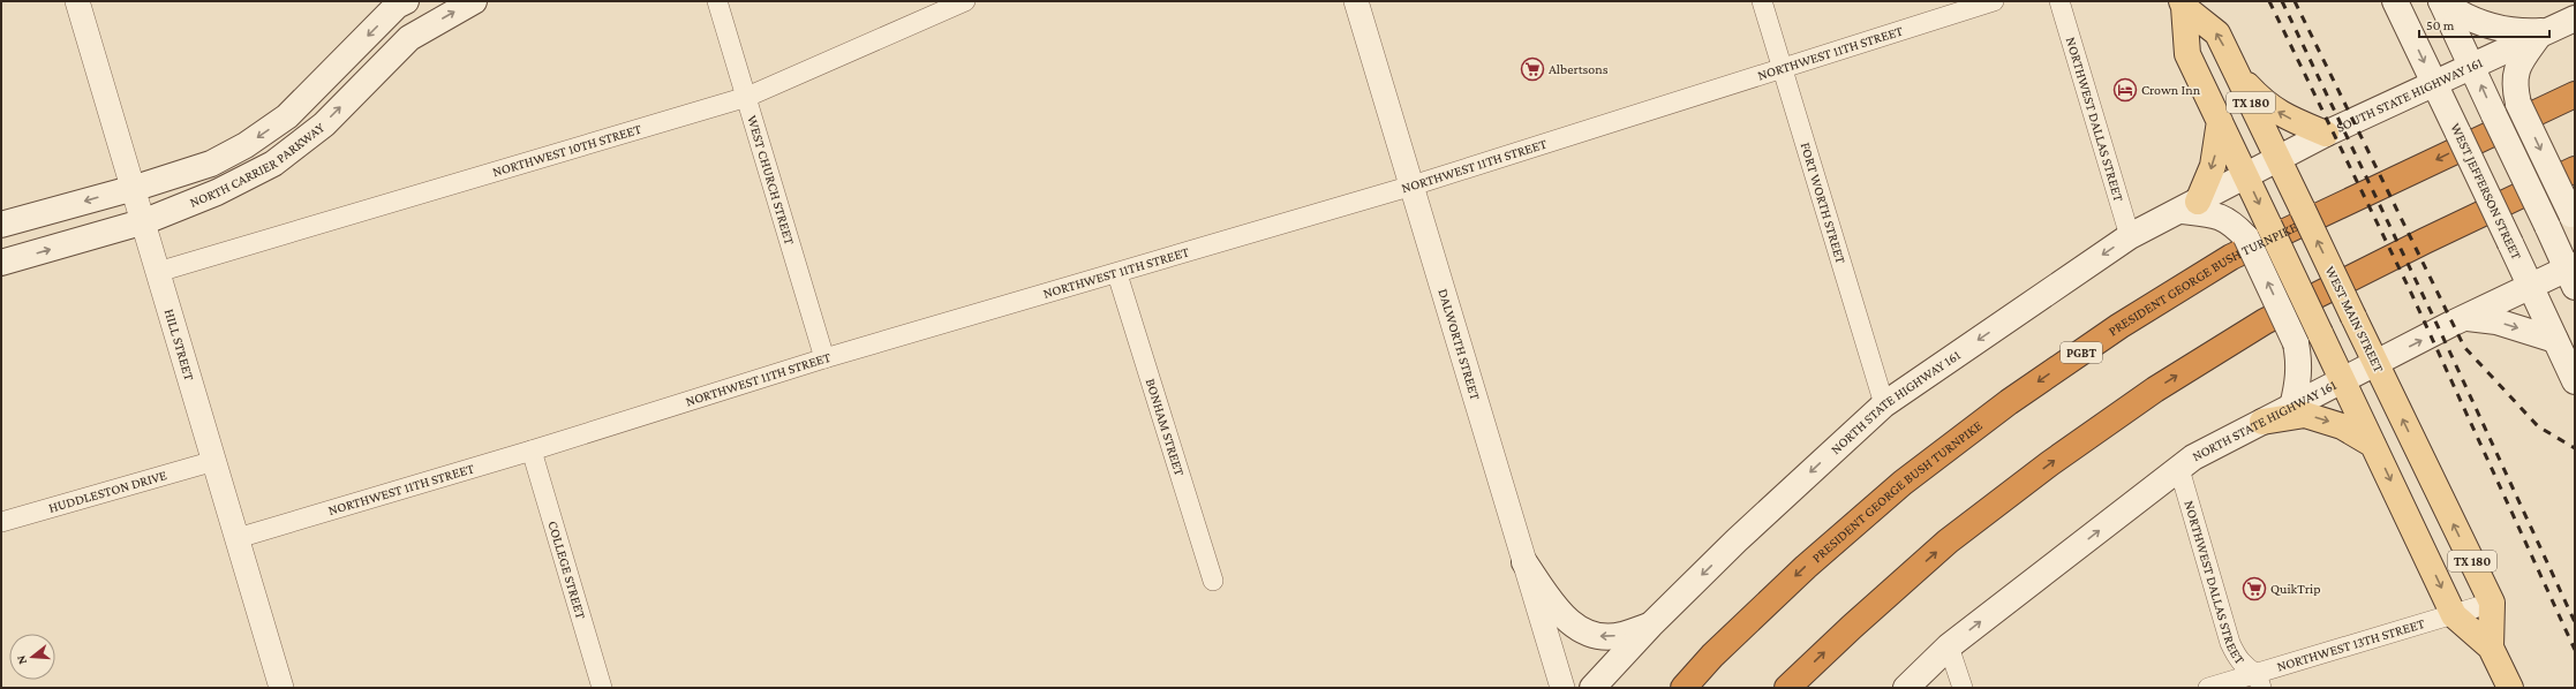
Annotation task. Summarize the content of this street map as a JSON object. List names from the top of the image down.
{
  "streets": {
    "highway": ["PRESIDENT GEORGE BUSH TURNPIKE", "PGBT"],
    "main road": [
      "SOUTH STATE HIGHWAY 161",
      "TX 180",
      "NORTH CARRIER PARKWAY",
      "WEST JEFFERSON STREET",
      "WEST MAIN STREET",
      "NORTH STATE HIGHWAY 161"
    ],
    "street": [
      "NORTHWEST 11TH STREET",
      "NORTHWEST DALLAS STREET",
      "NORTHWEST 10TH STREET",
      "WEST CHURCH STREET",
      "FORT WORTH STREET",
      "HILL STREET",
      "DALWORTH STREET",
      "BONHAM STREET",
      "HUDDLESTON DRIVE",
      "COLLEGE STREET",
      "NORTHWEST 13TH STREET"
    ]
  },
  "crossings": [
    ["NORTHWEST 11TH STREET", "WEST CHURCH STREET"],
    ["NORTHWEST 11TH STREET", "FORT WORTH STREET"],
    ["NORTHWEST 11TH STREET", "HILL STREET"],
    ["NORTHWEST 11TH STREET", "DALWORTH STREET"],
    ["NORTHWEST 11TH STREET", "BONHAM STREET"],
    ["NORTHWEST 11TH STREET", "COLLEGE STREET"],
    ["SOUTH STATE HIGHWAY 161", "WEST JEFFERSON STREET"],
    ["SOUTH STATE HIGHWAY 161", "WEST MAIN STREET"],
    ["SOUTH STATE HIGHWAY 161", "NORTH STATE HIGHWAY 161"],
    ["NORTHWEST DALLAS STREET", "NORTH STATE HIGHWAY 161"],
    ["NORTHWEST DALLAS STREET", "NORTHWEST 13TH STREET"],
    ["NORTHWEST 10TH STREET", "WEST CHURCH STREET"],
    ["NORTHWEST 10TH STREET", "HILL STREET"],
    ["NORTH CARRIER PARKWAY", "HILL STREET"],
    ["FORT WORTH STREET", "NORTH STATE HIGHWAY 161"],
    ["WEST MAIN STREET", "NORTH STATE HIGHWAY 161"],
    ["WEST MAIN STREET", "NORTHWEST 13TH STREET"],
    ["HILL STREET", "HUDDLESTON DRIVE"]
  ],
  "places": {
    "supermarket": ["Albertsons", "QuikTrip"],
    "hotel": ["Crown Inn"]
  },
  "scale_bar": "50 m",
  "north": "left"
}
